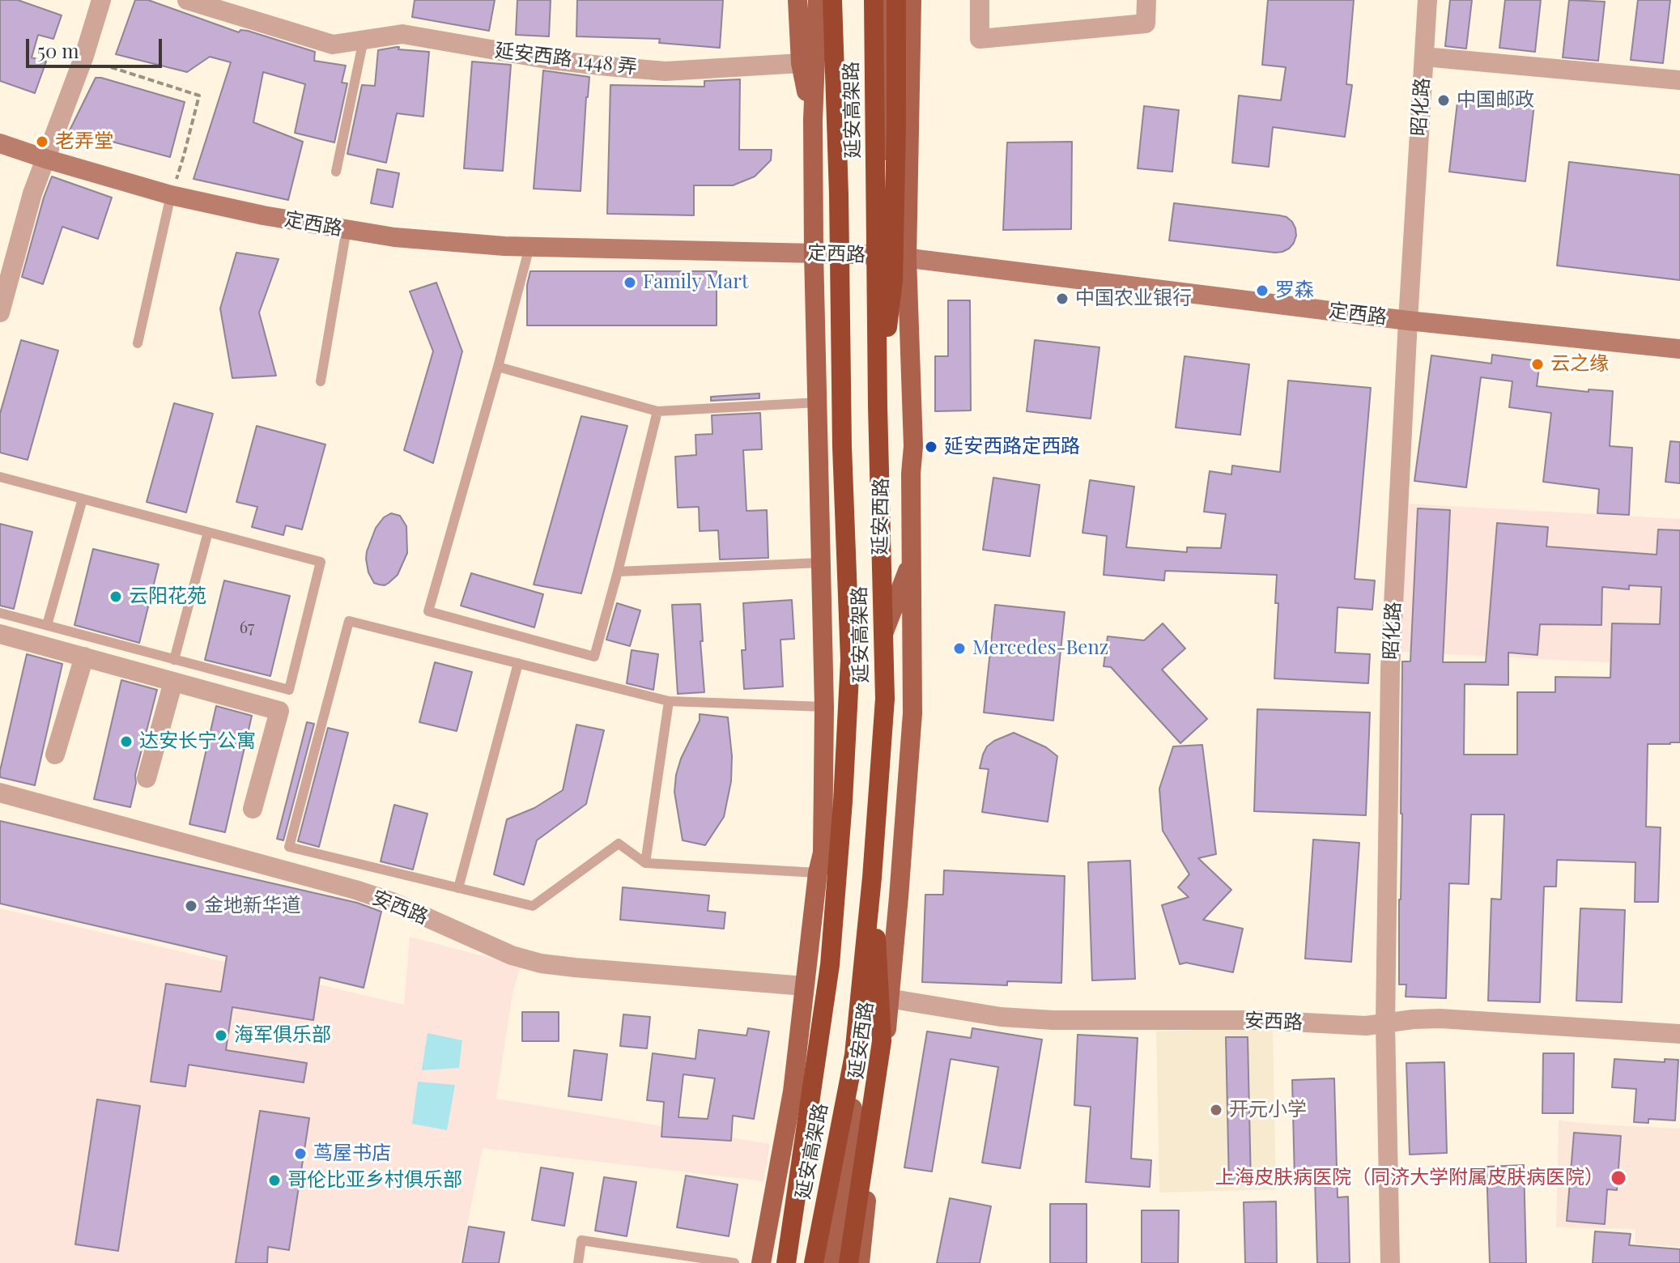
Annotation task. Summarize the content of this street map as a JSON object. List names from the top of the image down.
{
  "streets": {
    "highway": ["延安高架路"],
    "main road": ["延安西路"],
    "street": [
      "延安西路 1448 弄",
      "昭化路",
      "定西路",
      "安西路"
    ]
  },
  "crossings": [
    ["昭化路", "定西路"],
    ["昭化路", "安西路"],
    ["定西路", "延安西路"],
    ["延安西路", "安西路"]
  ],
  "places": [
    "中国邮政",
    "老弄堂",
    "Family Mart",
    "罗森",
    "中国农业银行",
    "云之缘",
    "延安西路定西路",
    "云阳花苑",
    "Mercedes-Benz",
    "达安长宁公寓",
    "金地新华道",
    "海军俱乐部",
    "开元小学",
    "茑屋书店",
    "上海皮肤病医院（同济大学附属皮肤病医院）",
    "哥伦比亚乡村俱乐部"
  ],
  "house_numbers": ["67"],
  "scale_bar": "50 m"
}
